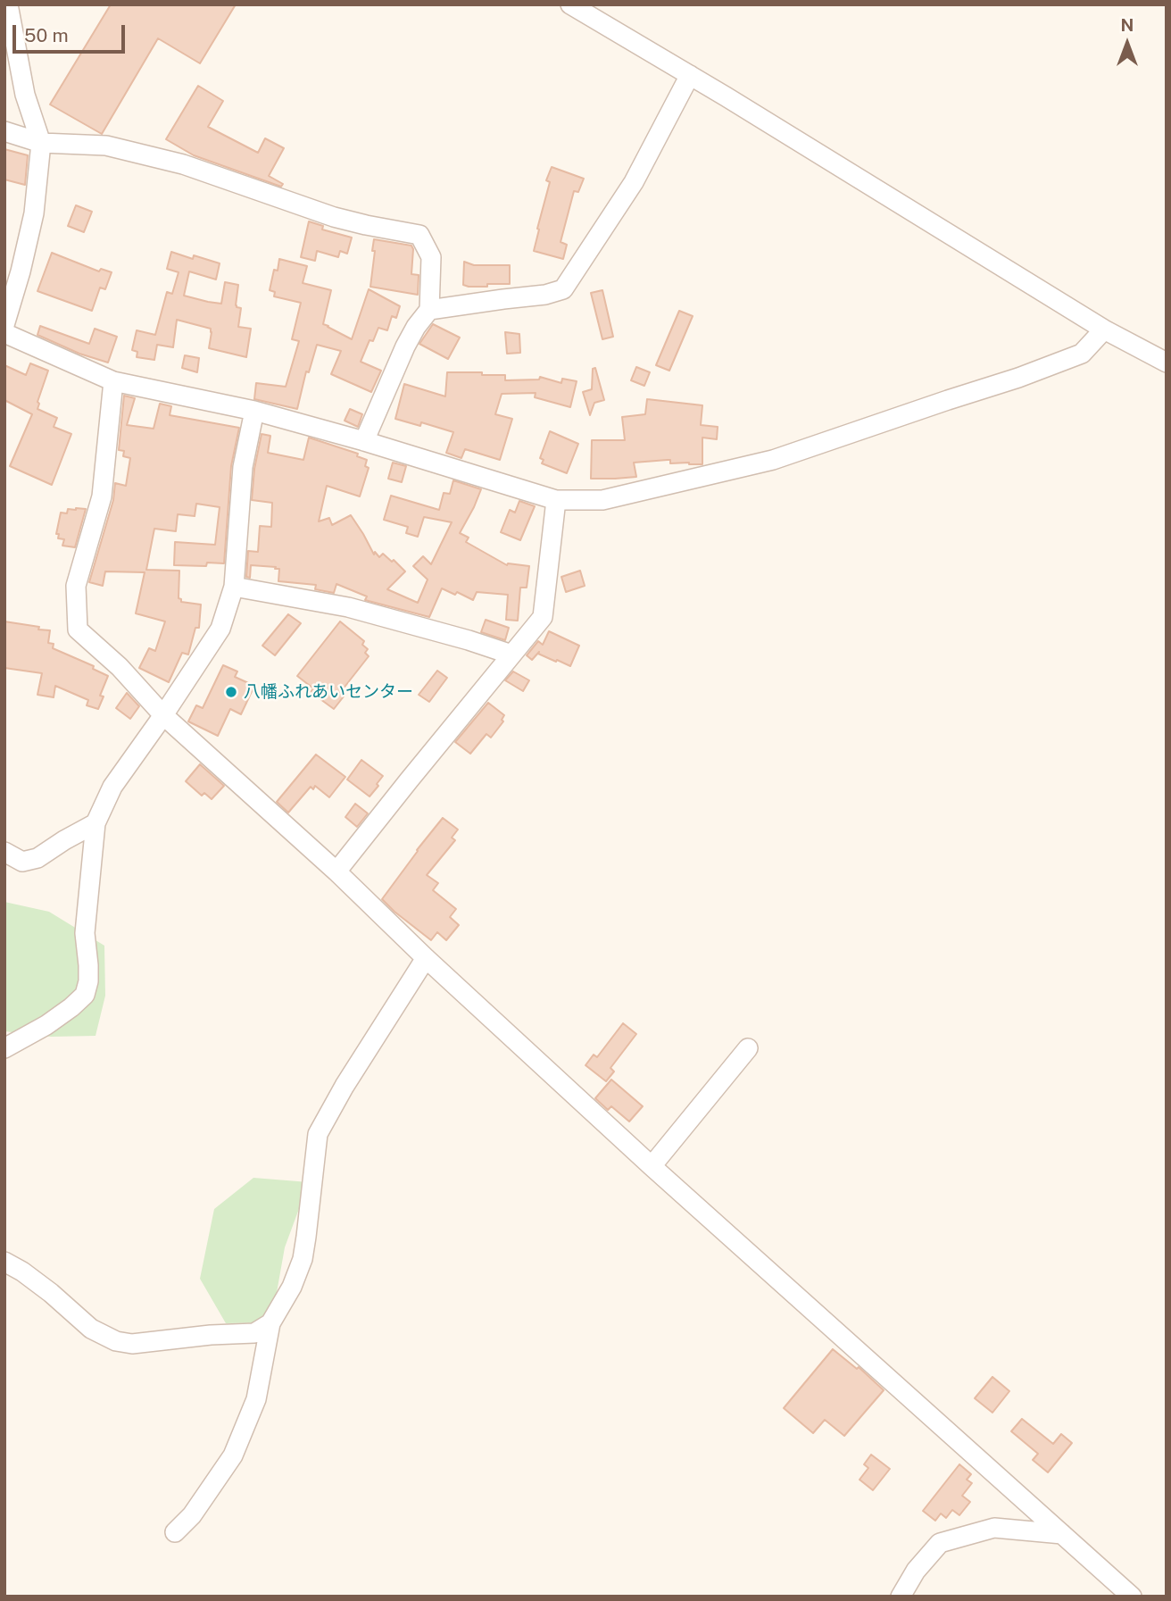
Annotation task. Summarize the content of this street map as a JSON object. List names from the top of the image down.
{
  "places": ["八幡ふれあいセンター"],
  "scale_bar": "50 m",
  "north": "top"
}
